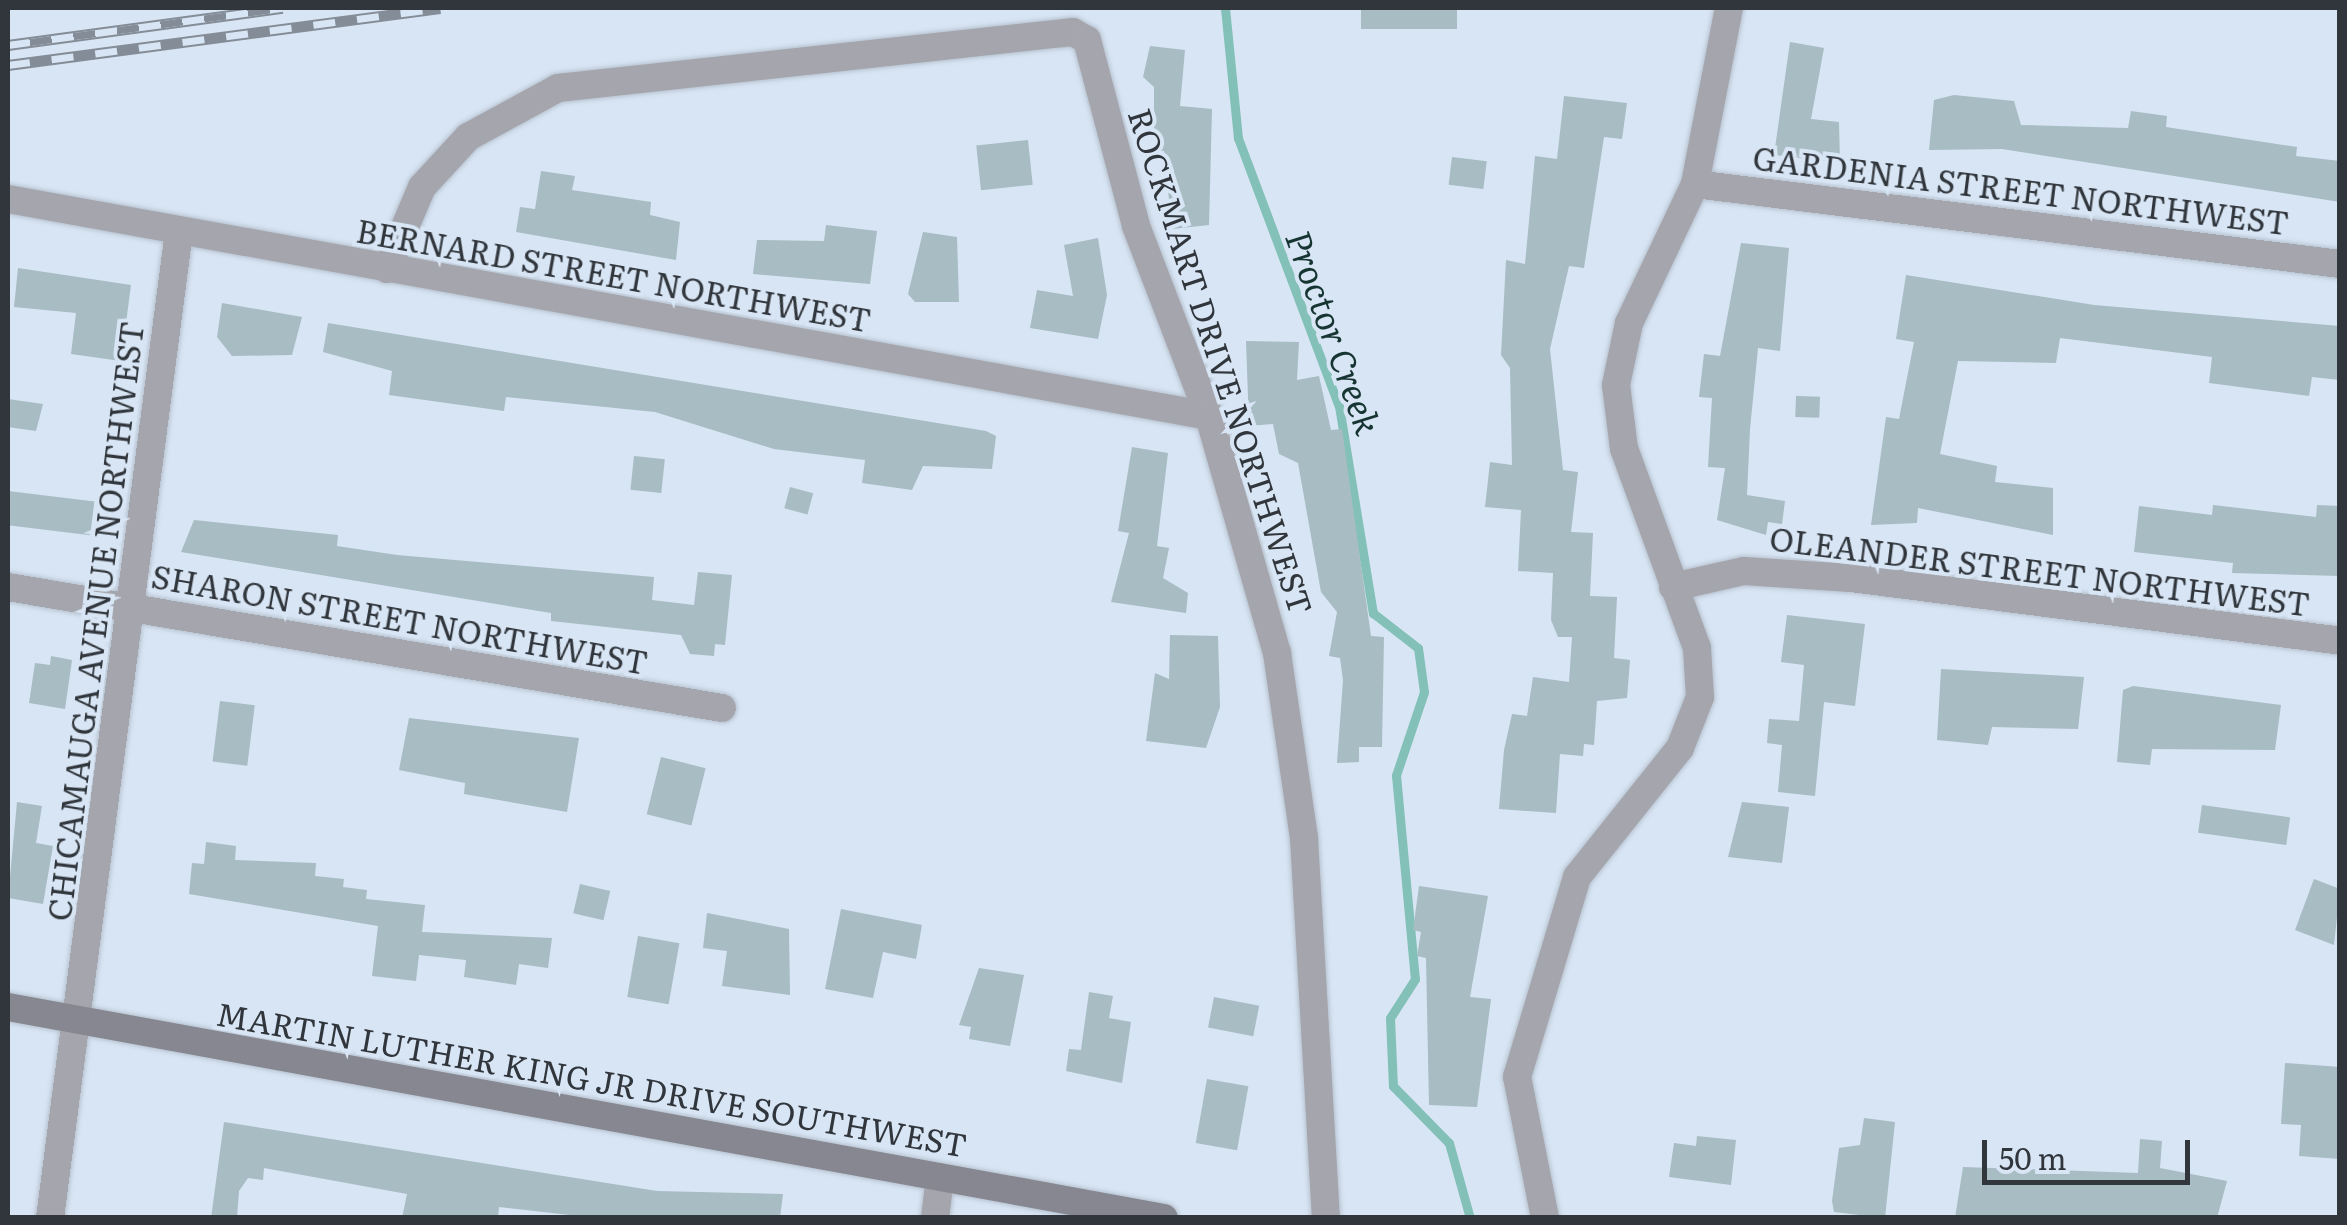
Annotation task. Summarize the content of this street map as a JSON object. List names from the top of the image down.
{
  "streets": {
    "main road": ["MARTIN LUTHER KING JR DRIVE SOUTHWEST"],
    "street": [
      "GARDENIA STREET NORTHWEST",
      "BERNARD STREET NORTHWEST",
      "ROCKMART DRIVE NORTHWEST",
      "OLEANDER STREET NORTHWEST",
      "SHARON STREET NORTHWEST",
      "CHICAMAUGA AVENUE NORTHWEST"
    ]
  },
  "crossings": [
    ["BERNARD STREET NORTHWEST", "ROCKMART DRIVE NORTHWEST"],
    ["BERNARD STREET NORTHWEST", "CHICAMAUGA AVENUE NORTHWEST"],
    ["SHARON STREET NORTHWEST", "CHICAMAUGA AVENUE NORTHWEST"],
    ["CHICAMAUGA AVENUE NORTHWEST", "MARTIN LUTHER KING JR DRIVE SOUTHWEST"]
  ],
  "water": ["Proctor Creek"],
  "scale_bar": "50 m"
}
